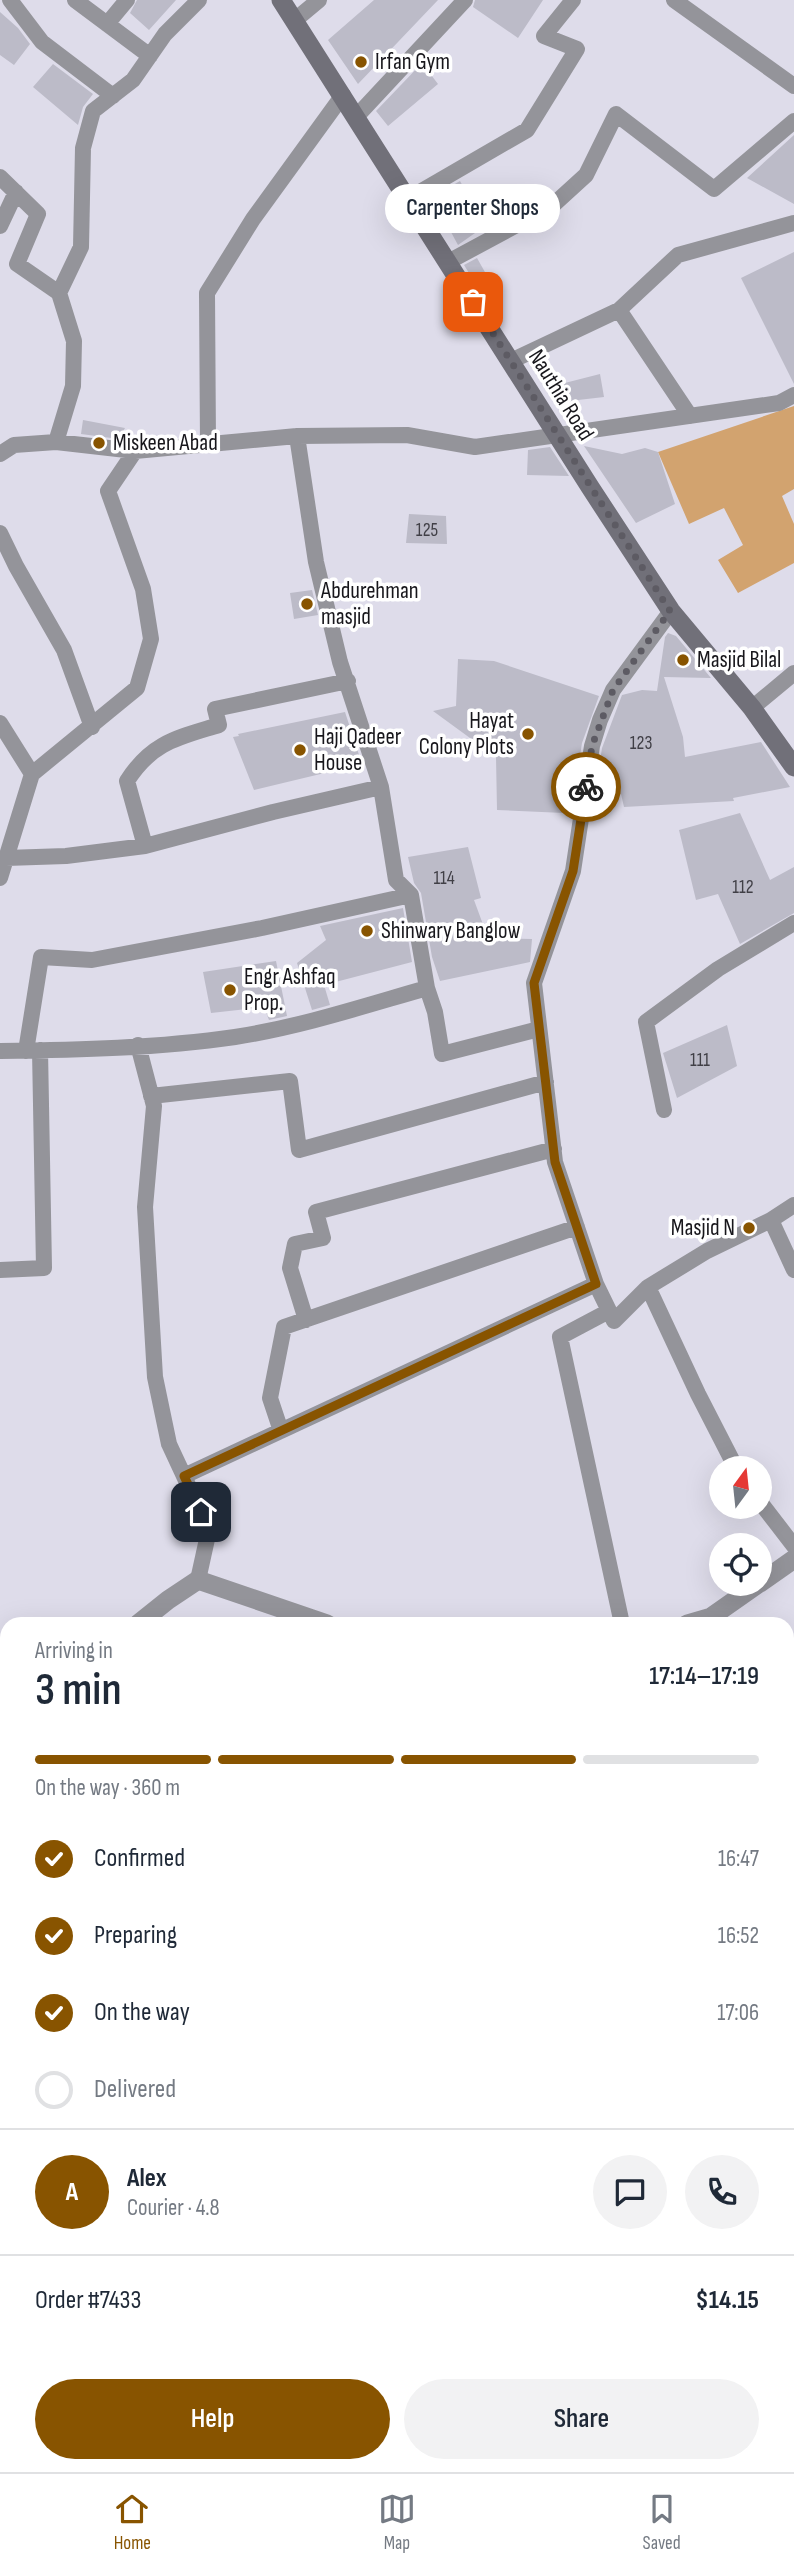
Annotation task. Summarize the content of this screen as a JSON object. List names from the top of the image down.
{
  "streets": {
    "main road": ["Nauthia Road"]
  },
  "places": [
    "Irfan Gym",
    "Carpenter Shops",
    "Miskeen Abad",
    "Abdurehman masjid",
    "Masjid Bilal",
    "Hayat Colony Plots",
    "Haji Qadeer House",
    "Shinwary Banglow",
    "Engr Ashfaq Prop.",
    "Masjid N"
  ],
  "house_numbers": [
    "125",
    "123",
    "114",
    "112",
    "111"
  ],
  "north": "top",
  "page": {
    "bubble": "Carpenter Shops",
    "heading": ["3 min", "Arriving in", "17:14–17:19"],
    "panel": [
      "Alex",
      "Courier · 4.8",
      "Order #7433",
      "$14.15"
    ],
    "bar": "On the way · 360 m",
    "list": [
      ["Confirmed", "16:47"],
      ["Preparing", "16:52"],
      ["On the way", "17:06"],
      "Delivered"
    ],
    "round": "A",
    "buttons": ["Help", "Share"],
    "tabs": ["Home", "Map", "Saved"]
  }
}
